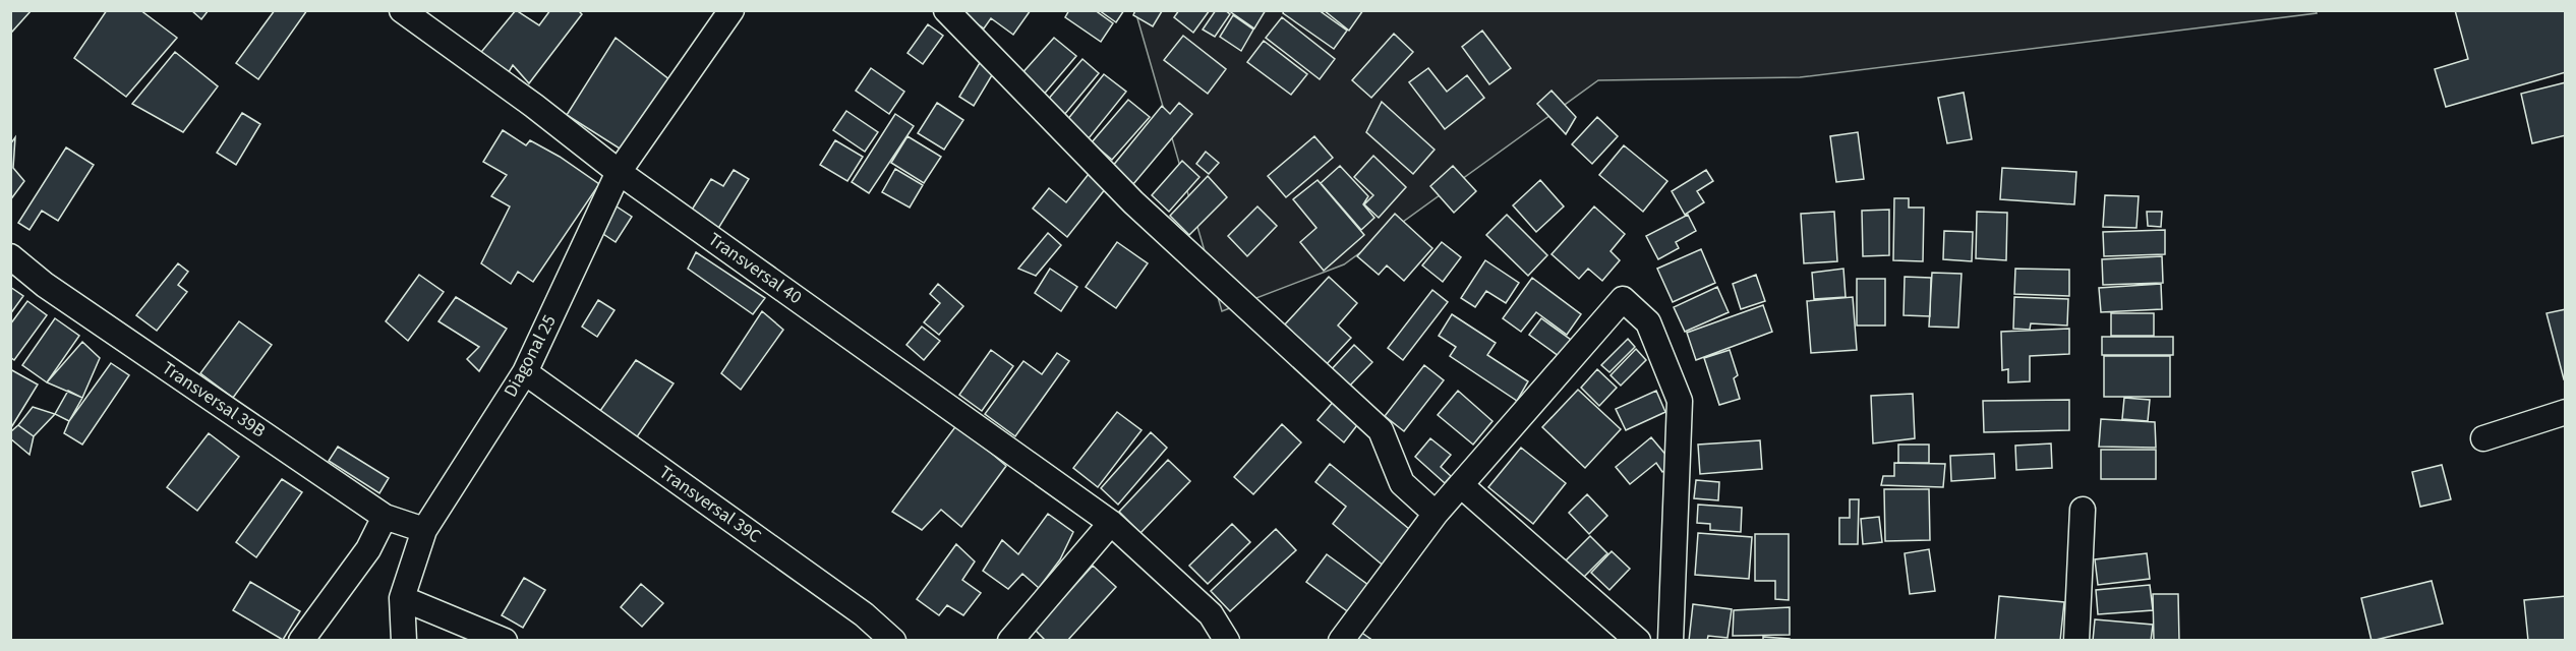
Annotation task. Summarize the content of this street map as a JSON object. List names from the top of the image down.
{
  "streets": {
    "street": [
      "Transversal 40",
      "Diagonal 25",
      "Transversal 39B",
      "Transversal 39C"
    ]
  },
  "crossings": [
    ["Transversal 40", "Diagonal 25"],
    ["Diagonal 25", "Transversal 39B"],
    ["Diagonal 25", "Transversal 39C"]
  ]
}
